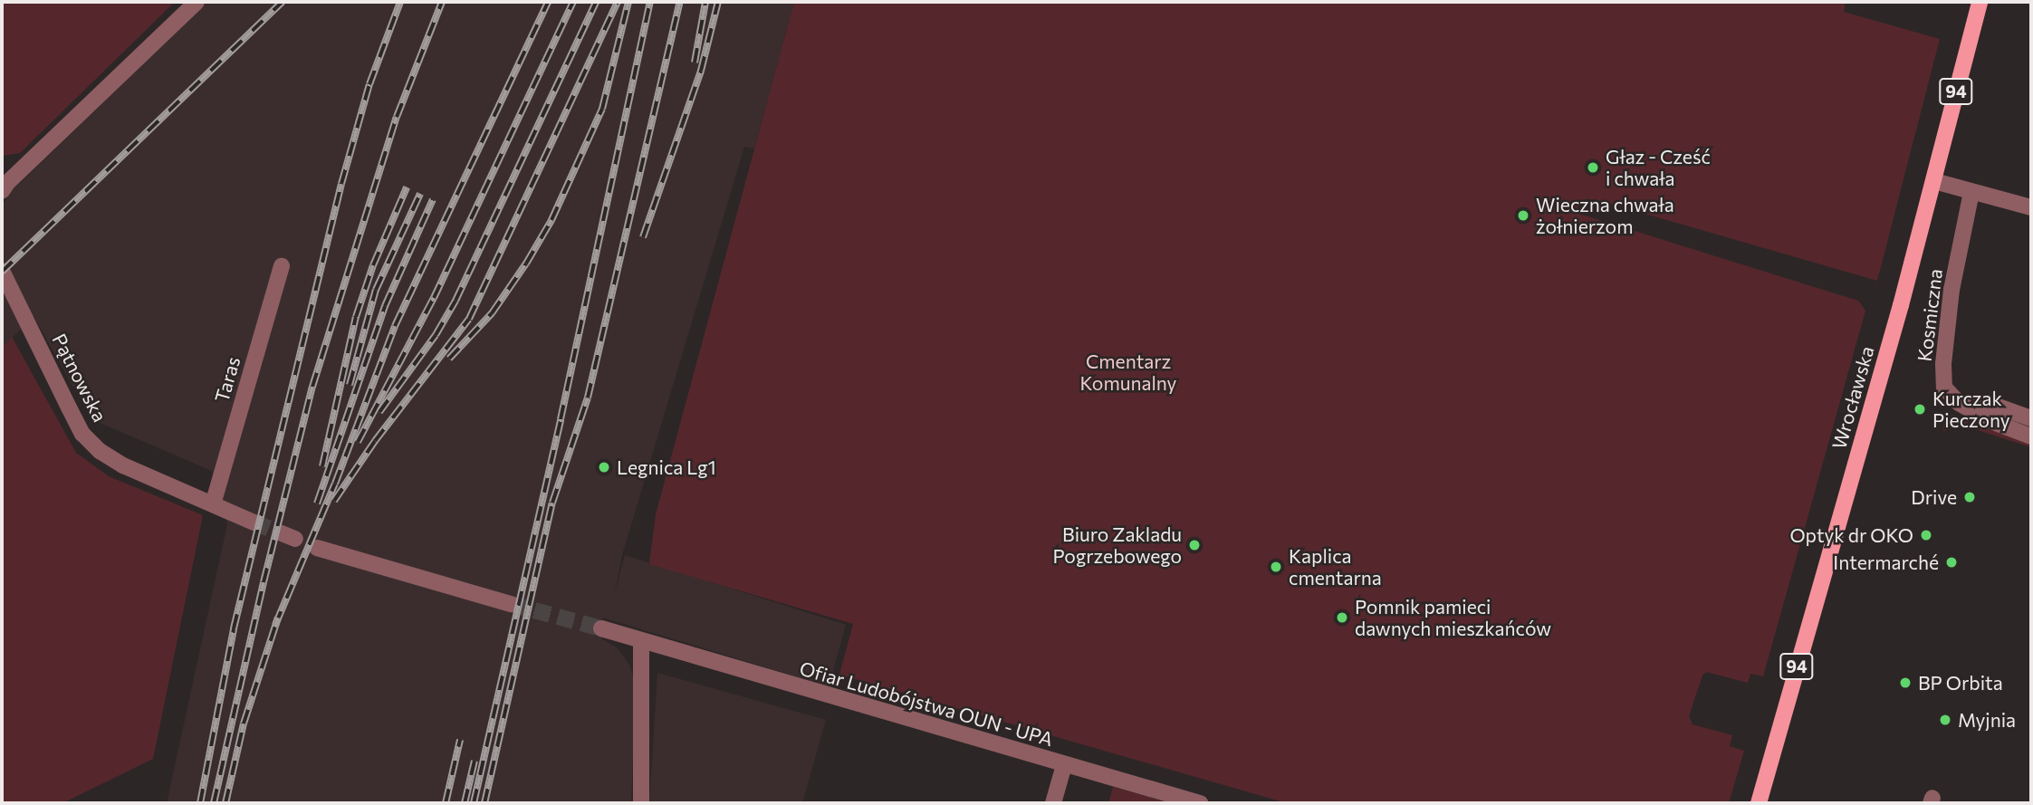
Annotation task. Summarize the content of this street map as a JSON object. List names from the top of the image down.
{
  "streets": {
    "main road": ["94", "Wrocławska"],
    "street": [
      "Kosmiczna",
      "Pątnowska",
      "Taras",
      "Ofiar Ludobójstwa OUN - UPA"
    ]
  },
  "crossings": [
    ["Pątnowska", "Taras"]
  ],
  "parks": ["Cmentarz Komunalny"],
  "places": [
    "Głaz - Cześć i chwała",
    "Wieczna chwała żołnierzom",
    "Kurczak Pieczony",
    "Legnica Lg1",
    "Drive",
    "Optyk dr OKO",
    "Biuro Zakladu Pogrzebowego",
    "Intermarché",
    "Kaplica cmentarna",
    "Pomnik pamieci dawnych mieszkańców",
    "BP Orbita",
    "Myjnia"
  ]
}
